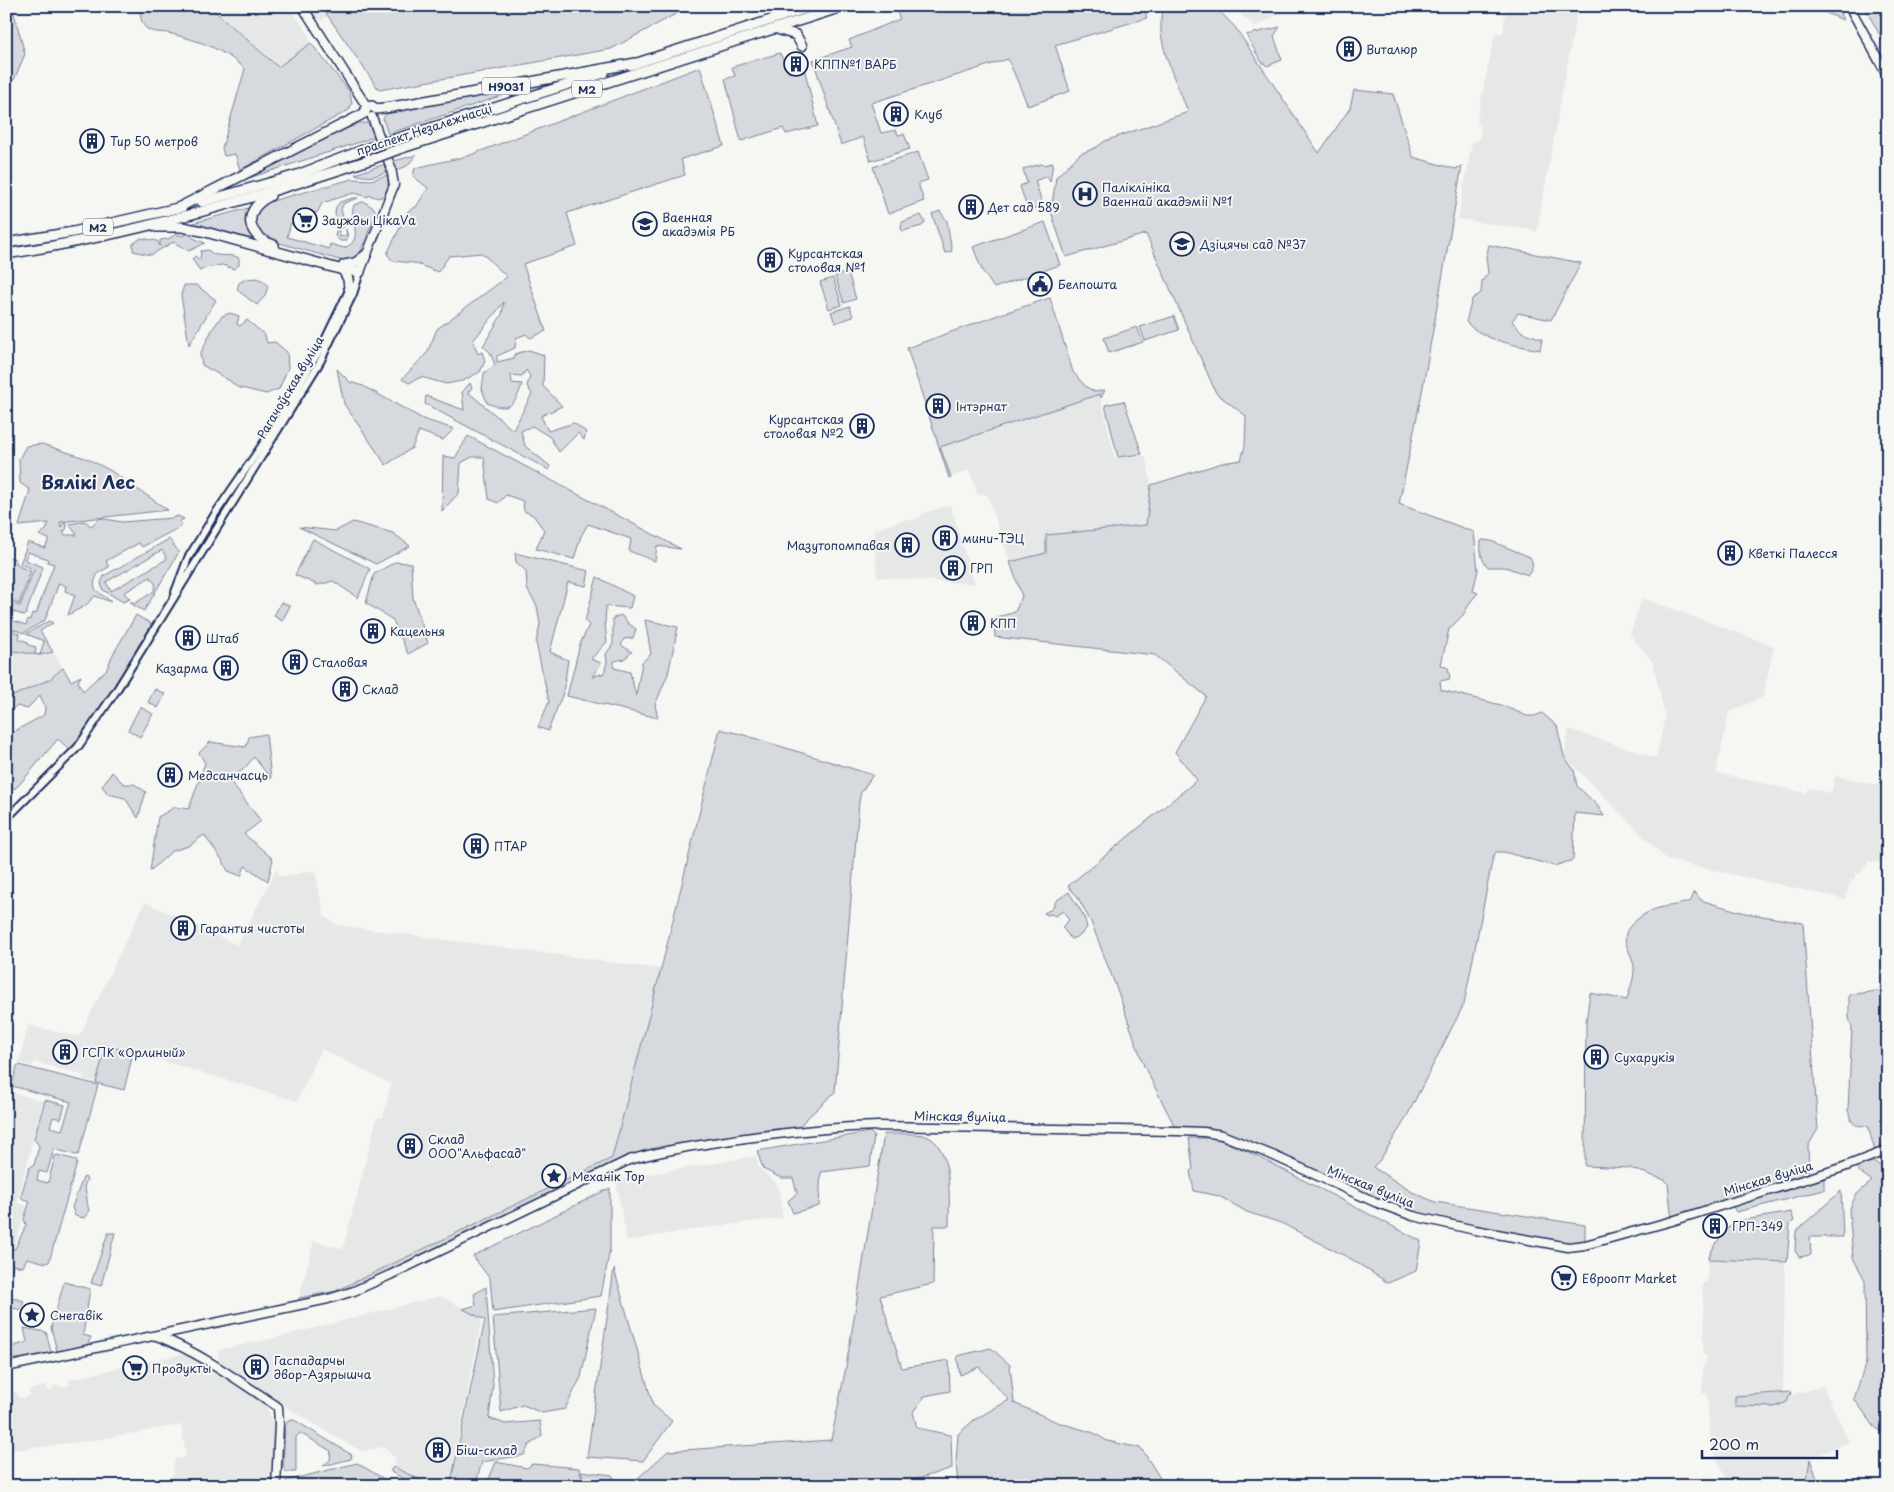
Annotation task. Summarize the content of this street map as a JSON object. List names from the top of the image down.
{
  "streets": {
    "highway": ["Н9031", "М2", "праспект Незалежнасці"],
    "main road": ["Рагачоўская вуліца", "Мінская вуліца"]
  },
  "crossings": [
    ["Н9031", "праспект Незалежнасці"],
    ["Н9031", "Рагачоўская вуліца"]
  ],
  "districts": ["Вялікі Лес"],
  "places": {
    "building": [
      "Виталюр",
      "КПП№1 ВАРБ",
      "Клуб",
      "Тир 50 метров",
      "Дет сад 589",
      "Курсантская столовая №1",
      "Інтэрнат",
      "Курсантская столовая №2",
      "мини-ТЭЦ",
      "Мазутопомпавая",
      "Кветкі Палесся",
      "ГРП",
      "КПП",
      "Кацельня",
      "Штаб",
      "Сталовая",
      "Казарма",
      "Склад",
      "Медсанчасць",
      "ПТАР",
      "Гарантия чистоты",
      "ГСПК «Орлиный»",
      "Сухарукія",
      "Склад ООО\"Альфасад\"",
      "ГРП-349",
      "Гаспадарчы двор-Азярышча",
      "Біш-склад"
    ],
    "hospital": ["Паліклініка Ваеннай акадэміі №1"],
    "supermarket": ["Заужды ЦікаVа", "Евроопт Market", "Продукты"],
    "school or university": ["Ваенная акадэмія РБ", "Дзіцячы сад №37"],
    "public building": ["Белпошта"],
    "place": ["Механік Тор", "Снегавік"]
  },
  "scale_bar": "200 m"
}
